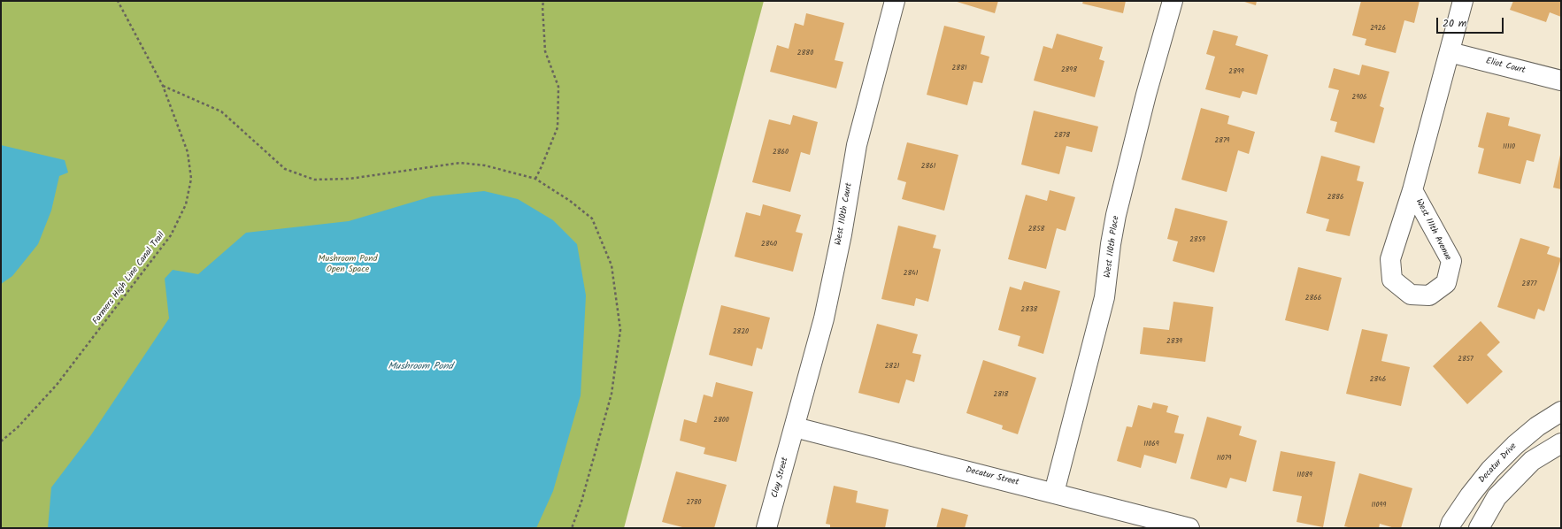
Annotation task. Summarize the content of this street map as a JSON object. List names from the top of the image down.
{
  "streets": {
    "street": [
      "Eliot Court",
      "West 110th Court",
      "West 111th Avenue",
      "West 110th Place",
      "Decatur Drive",
      "Decatur Street",
      "Clay Street"
    ],
    "path": ["Farmers High Line Canal Trail"]
  },
  "crossings": [
    ["Eliot Court", "West 111th Avenue"],
    ["West 110th Court", "Decatur Street"],
    ["West 110th Court", "Clay Street"],
    ["West 110th Place", "Decatur Street"],
    ["Decatur Street", "Clay Street"]
  ],
  "water": ["Mushroom Pond"],
  "parks": ["Mushroom Pond Open Space"],
  "house_numbers": [
    "2926",
    "2880",
    "2881",
    "2898",
    "2899",
    "2906",
    "2878",
    "2879",
    "11110",
    "2860",
    "2861",
    "2886",
    "2858",
    "2859",
    "2840",
    "2841",
    "2877",
    "2866",
    "2838",
    "2820",
    "2839",
    "2857",
    "2821",
    "2846",
    "2818",
    "2800",
    "11069",
    "11079",
    "11089",
    "2780",
    "11099"
  ],
  "scale_bar": "20 m"
}
